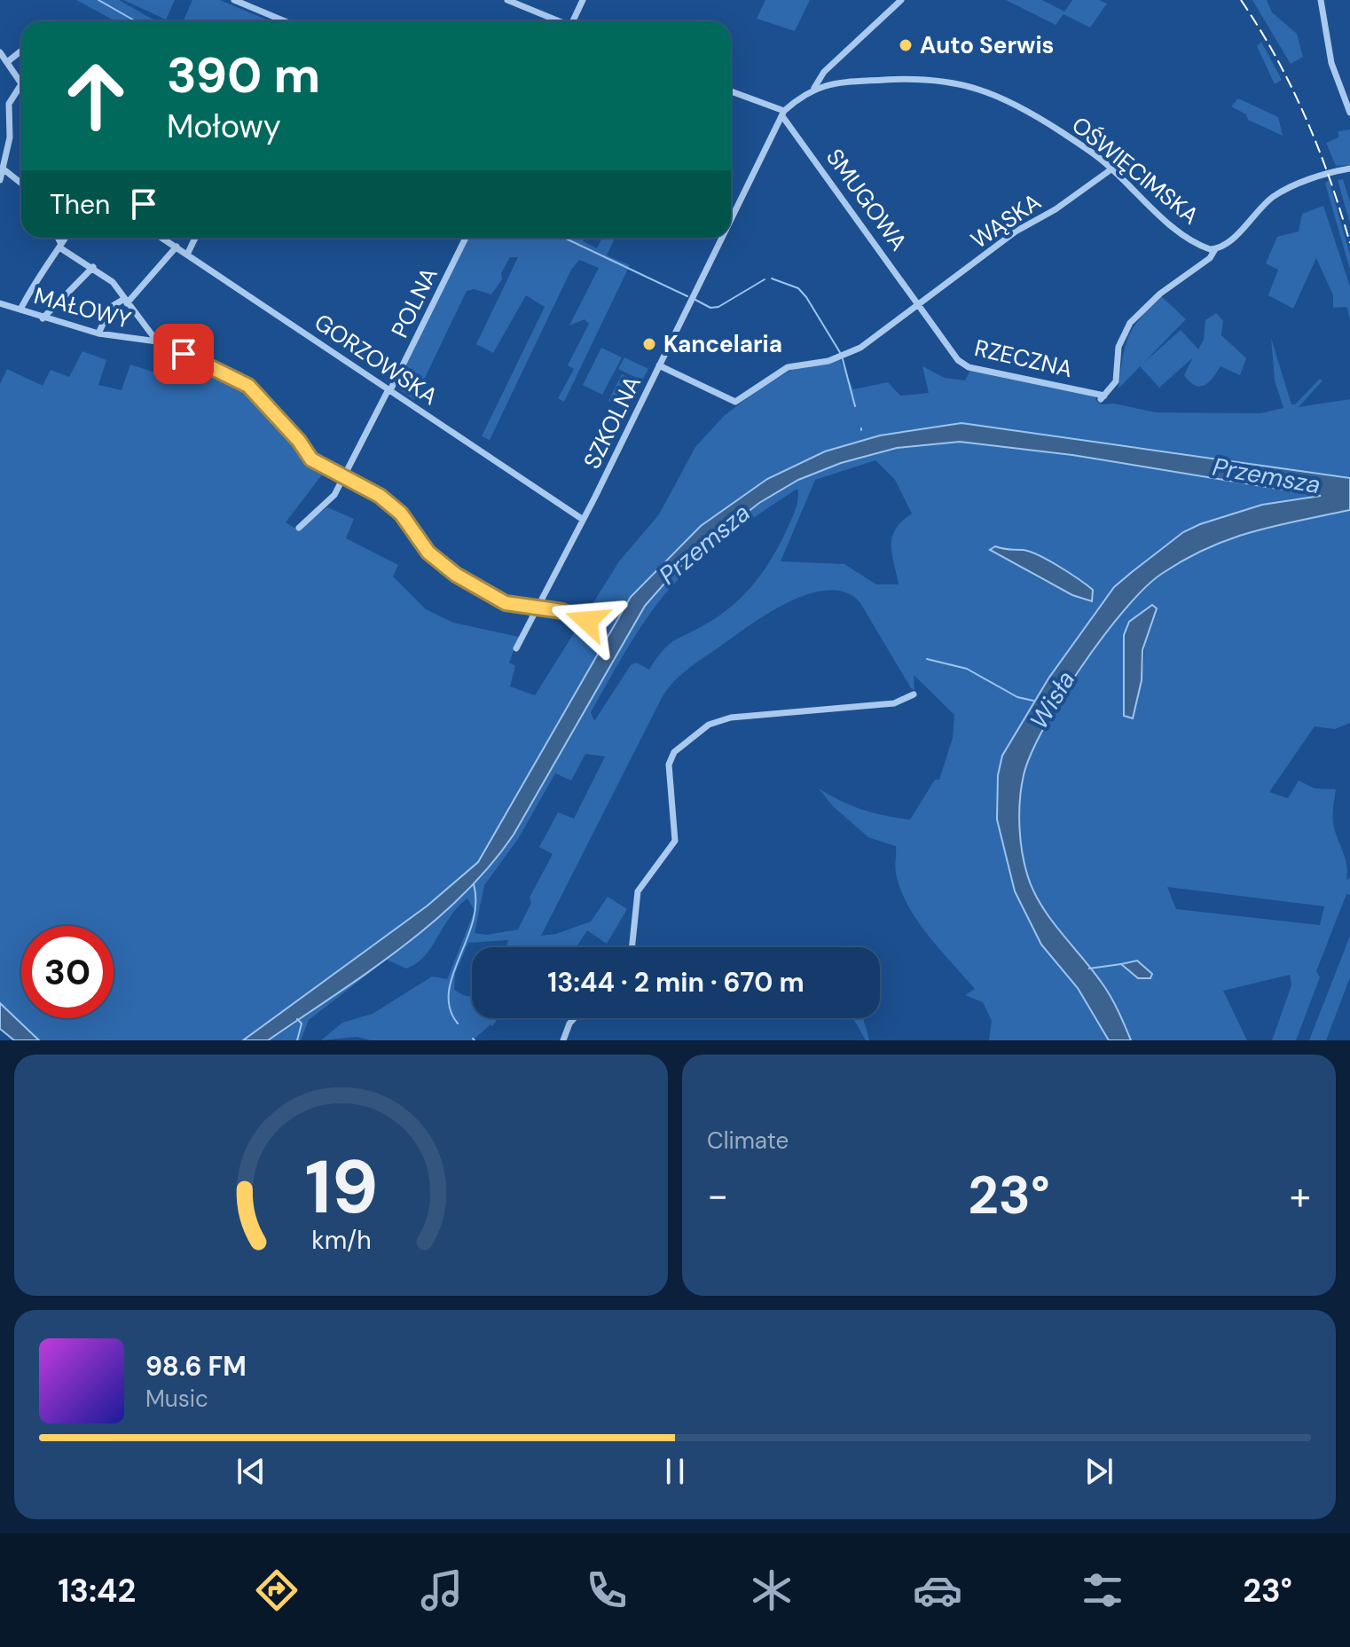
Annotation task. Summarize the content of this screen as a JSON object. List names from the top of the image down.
{
  "streets": {
    "street": [
      "OŚWIĘCIMSKA",
      "SMUGOWA",
      "WĄSKA",
      "POLNA",
      "MAŁOWY",
      "RZECZNA",
      "GORZOWSKA",
      "SZKOLNA"
    ]
  },
  "crossings": [
    ["OŚWIĘCIMSKA", "WĄSKA"],
    ["OŚWIĘCIMSKA", "RZECZNA"],
    ["SMUGOWA", "WĄSKA"],
    ["SMUGOWA", "RZECZNA"],
    ["SMUGOWA", "SZKOLNA"],
    ["WĄSKA", "RZECZNA"],
    ["WĄSKA", "SZKOLNA"],
    ["POLNA", "GORZOWSKA"],
    ["GORZOWSKA", "SZKOLNA"]
  ],
  "water": ["Przemsza", "Wisła"],
  "places": ["Auto Serwis", "Kancelaria"],
  "page": {
    "turn": ["390 m", "Mołowy"],
    "then": "Then",
    "limit": "30",
    "trip": "13:44 · 2 min · 670 m",
    "tile": "Climate",
    "heat": ["−", "23°", "+"],
    "song": ["98.6 FM", "Music"],
    "tabs": ["13:42", "23°"],
    "gauge": ["19", "km/h"]
  }
}
